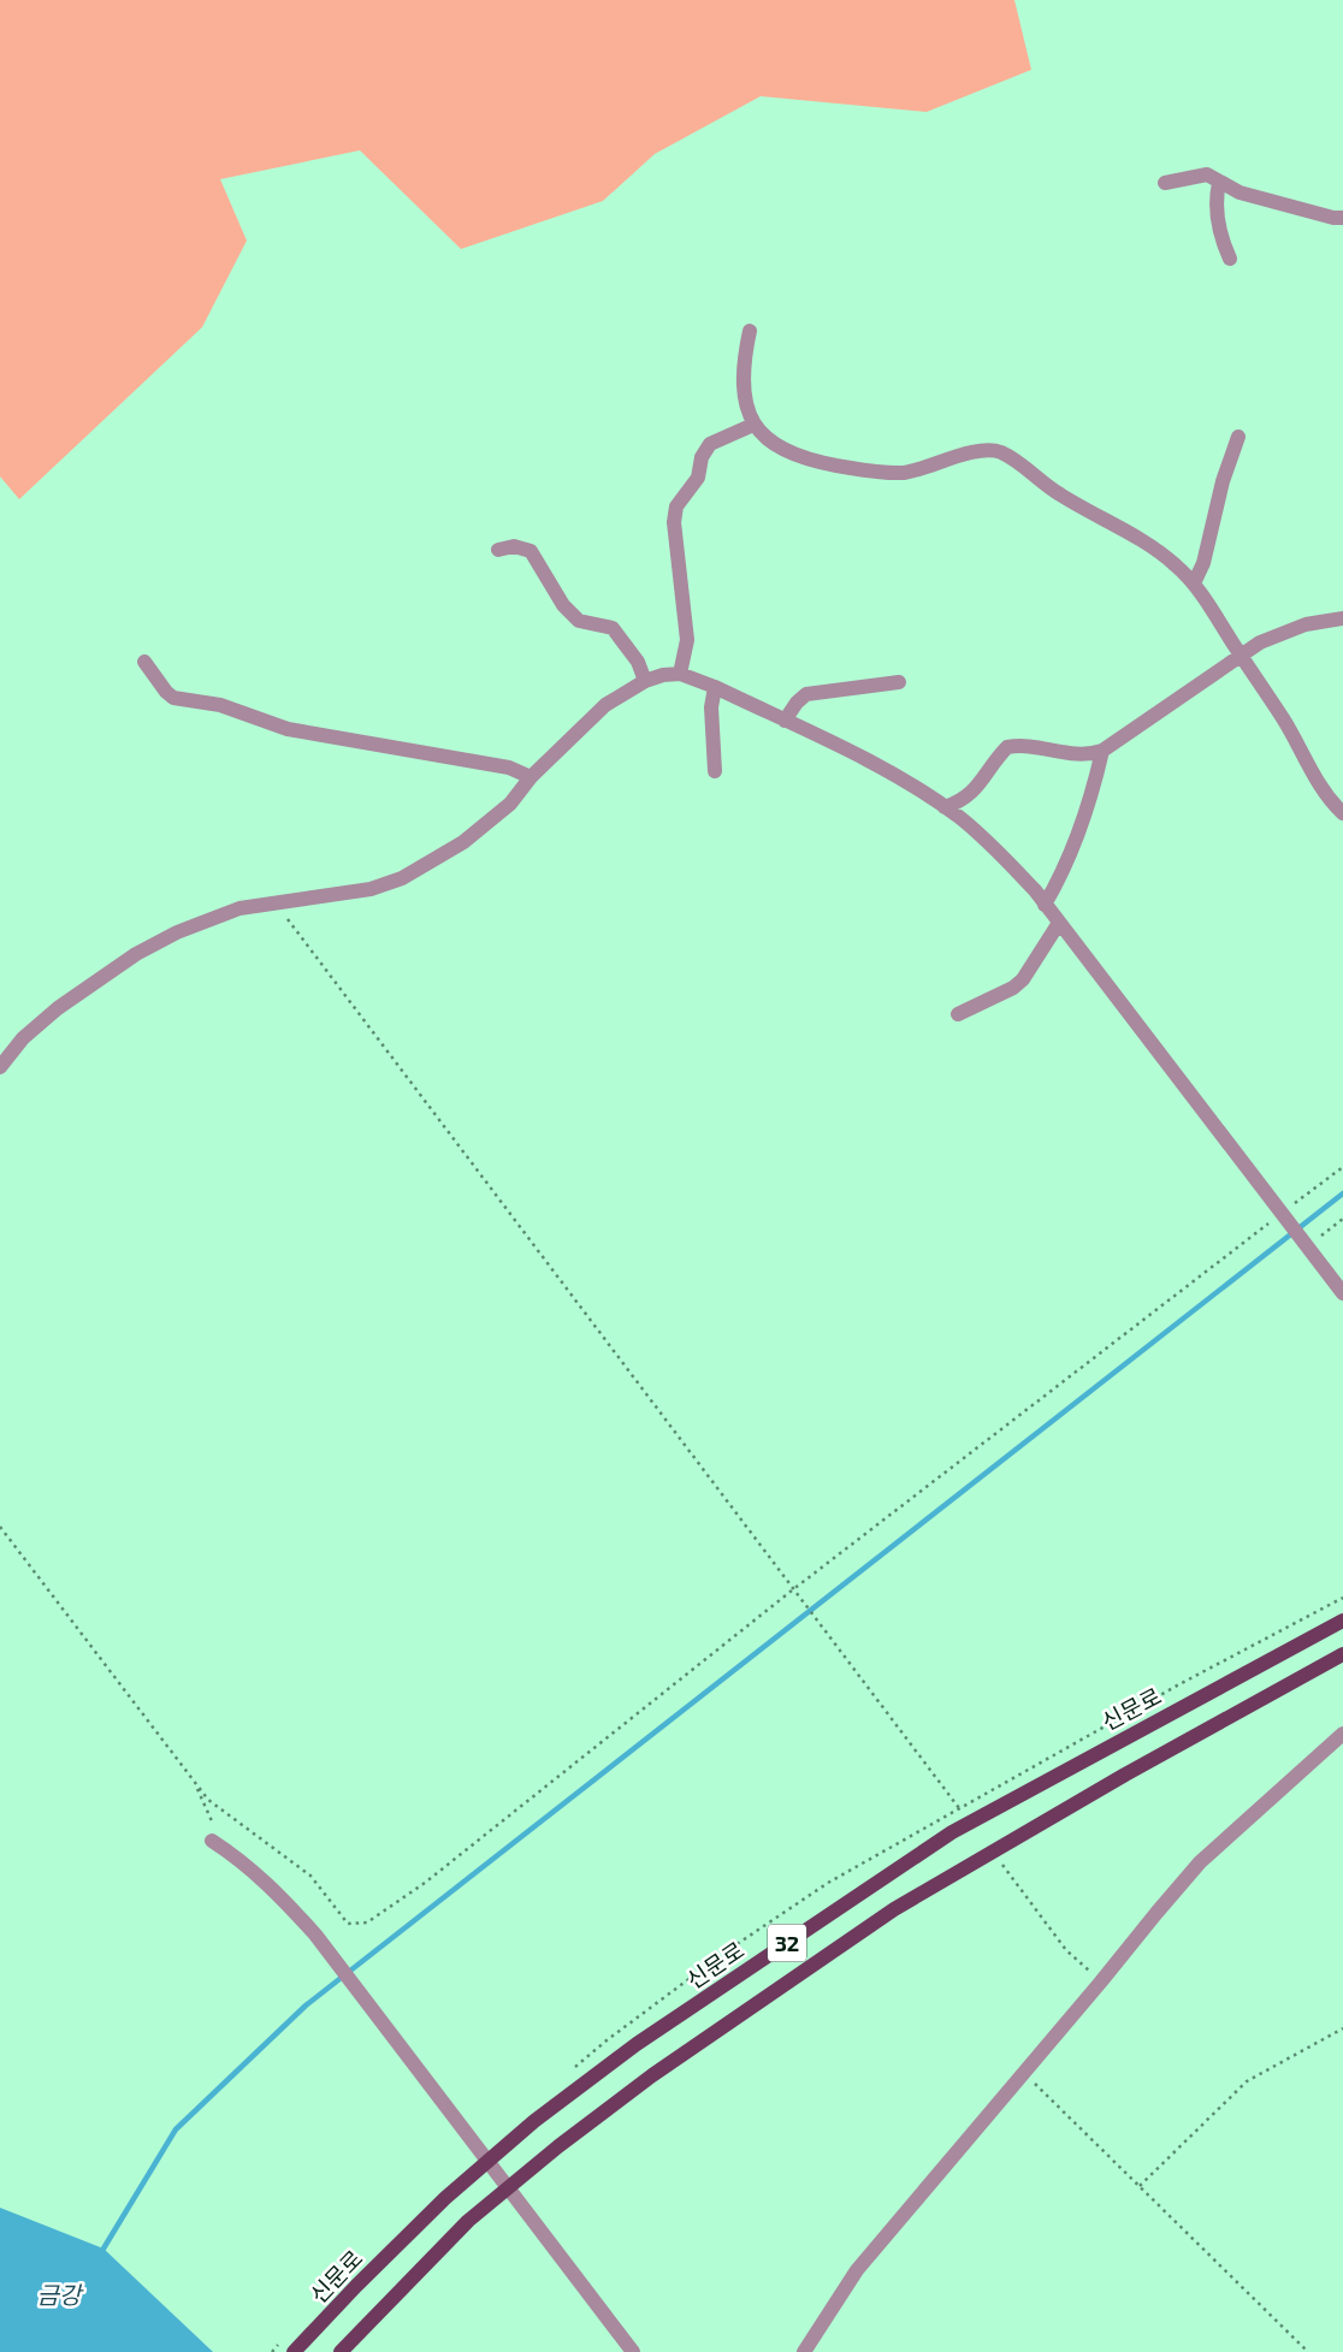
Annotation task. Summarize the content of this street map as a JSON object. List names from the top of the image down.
{
  "streets": {
    "main road": ["신문로", "32"]
  },
  "water": ["금강"]
}
